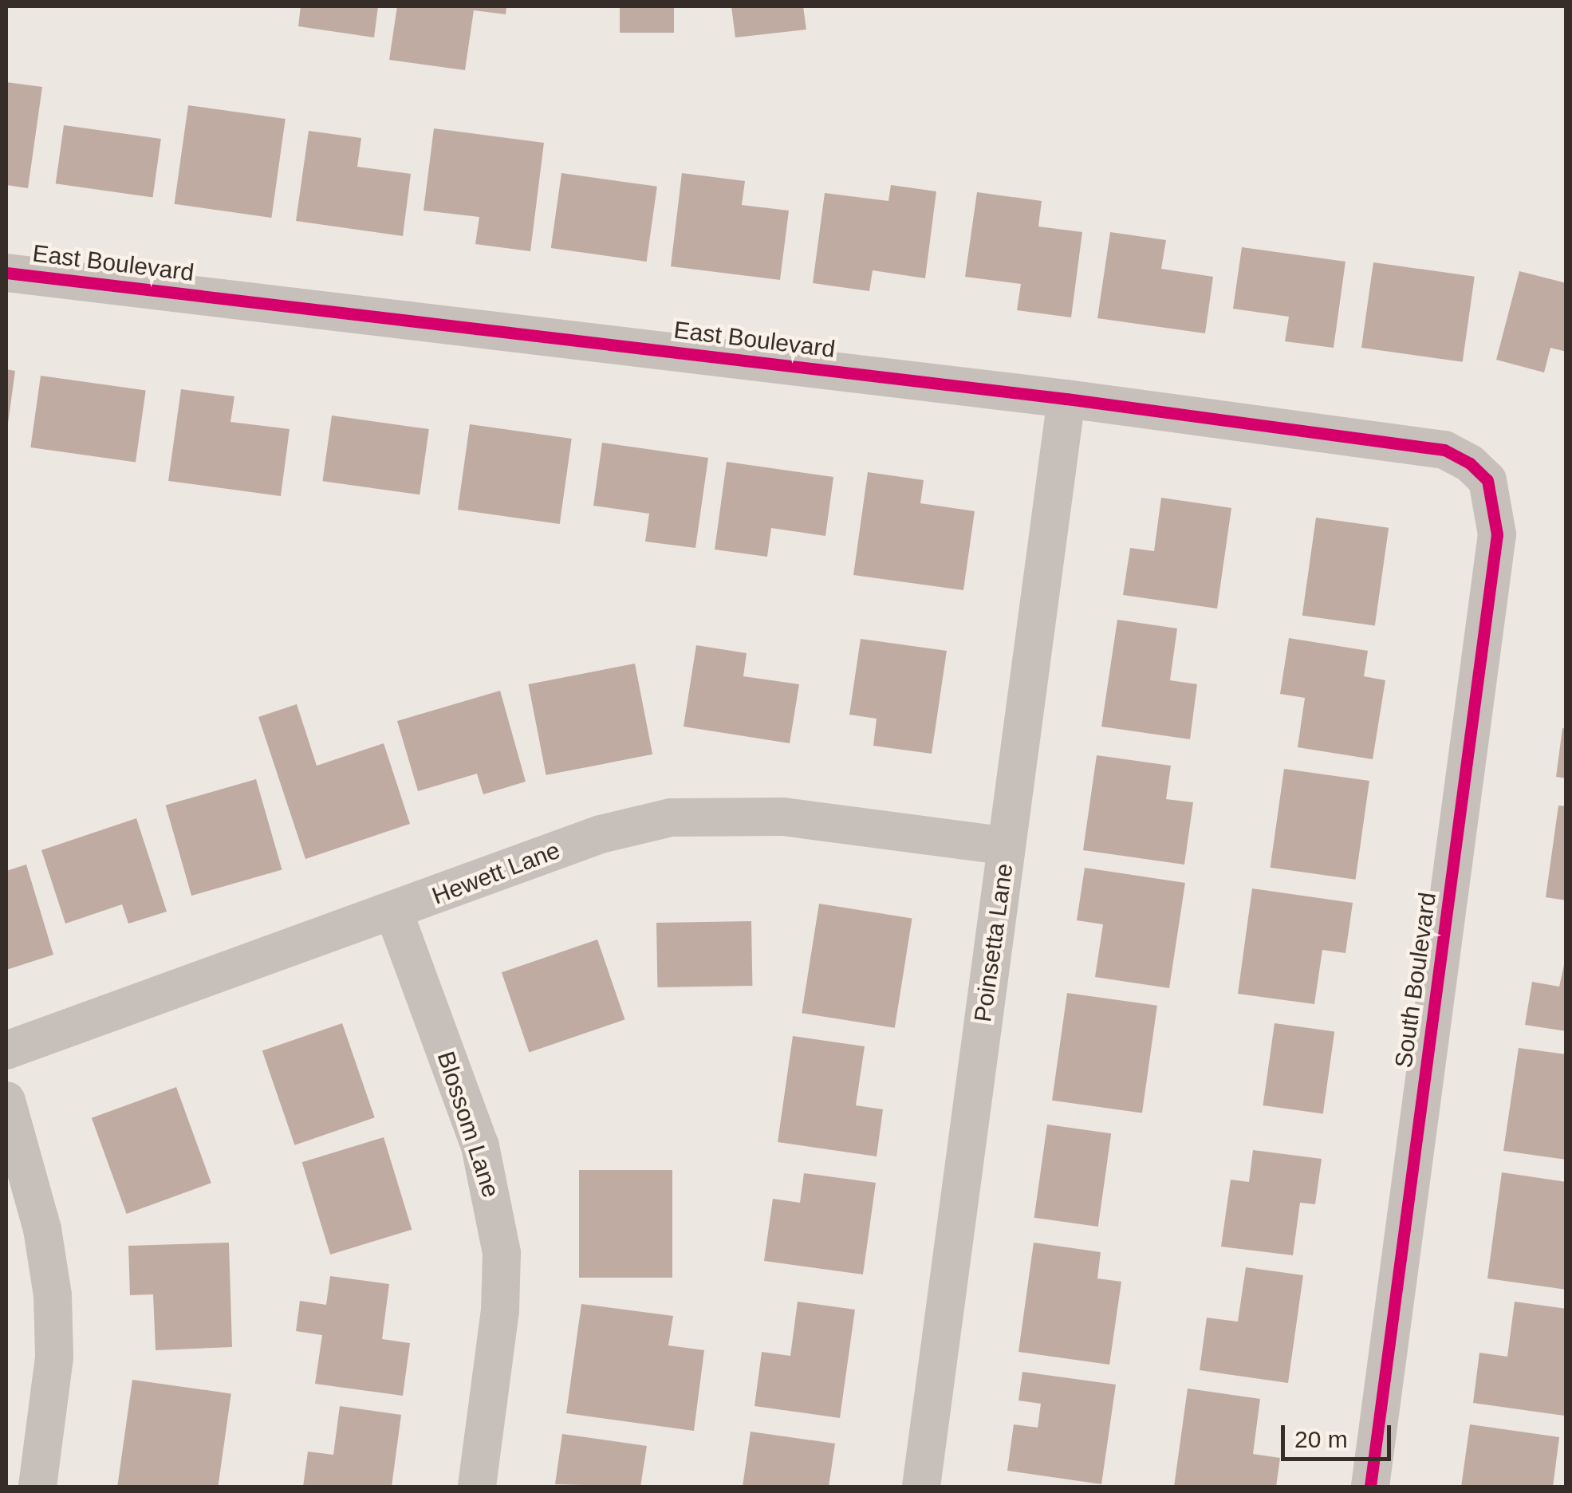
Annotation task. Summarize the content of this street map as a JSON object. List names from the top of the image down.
{
  "streets": {
    "street": [
      "East Boulevard",
      "Hewett Lane",
      "Poinsetta Lane",
      "South Boulevard",
      "Blossom Lane"
    ]
  },
  "crossings": [
    ["East Boulevard", "Poinsetta Lane"],
    ["East Boulevard", "South Boulevard"],
    ["Hewett Lane", "Poinsetta Lane"],
    ["Hewett Lane", "Blossom Lane"]
  ],
  "scale_bar": "20 m"
}
